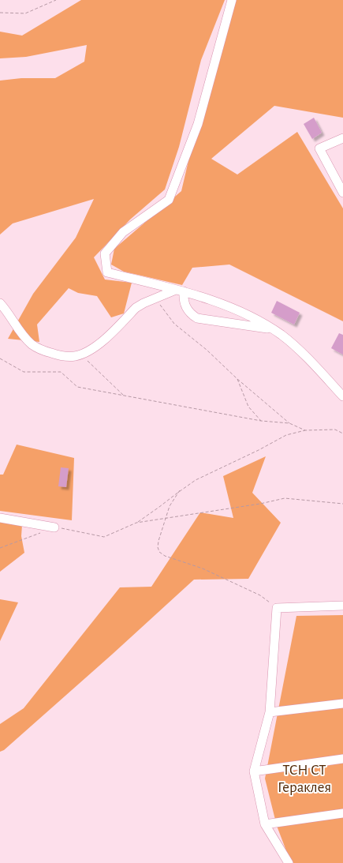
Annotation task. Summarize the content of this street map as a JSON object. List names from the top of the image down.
{
  "parks": ["ТСН СТ Гераклея"]
}
